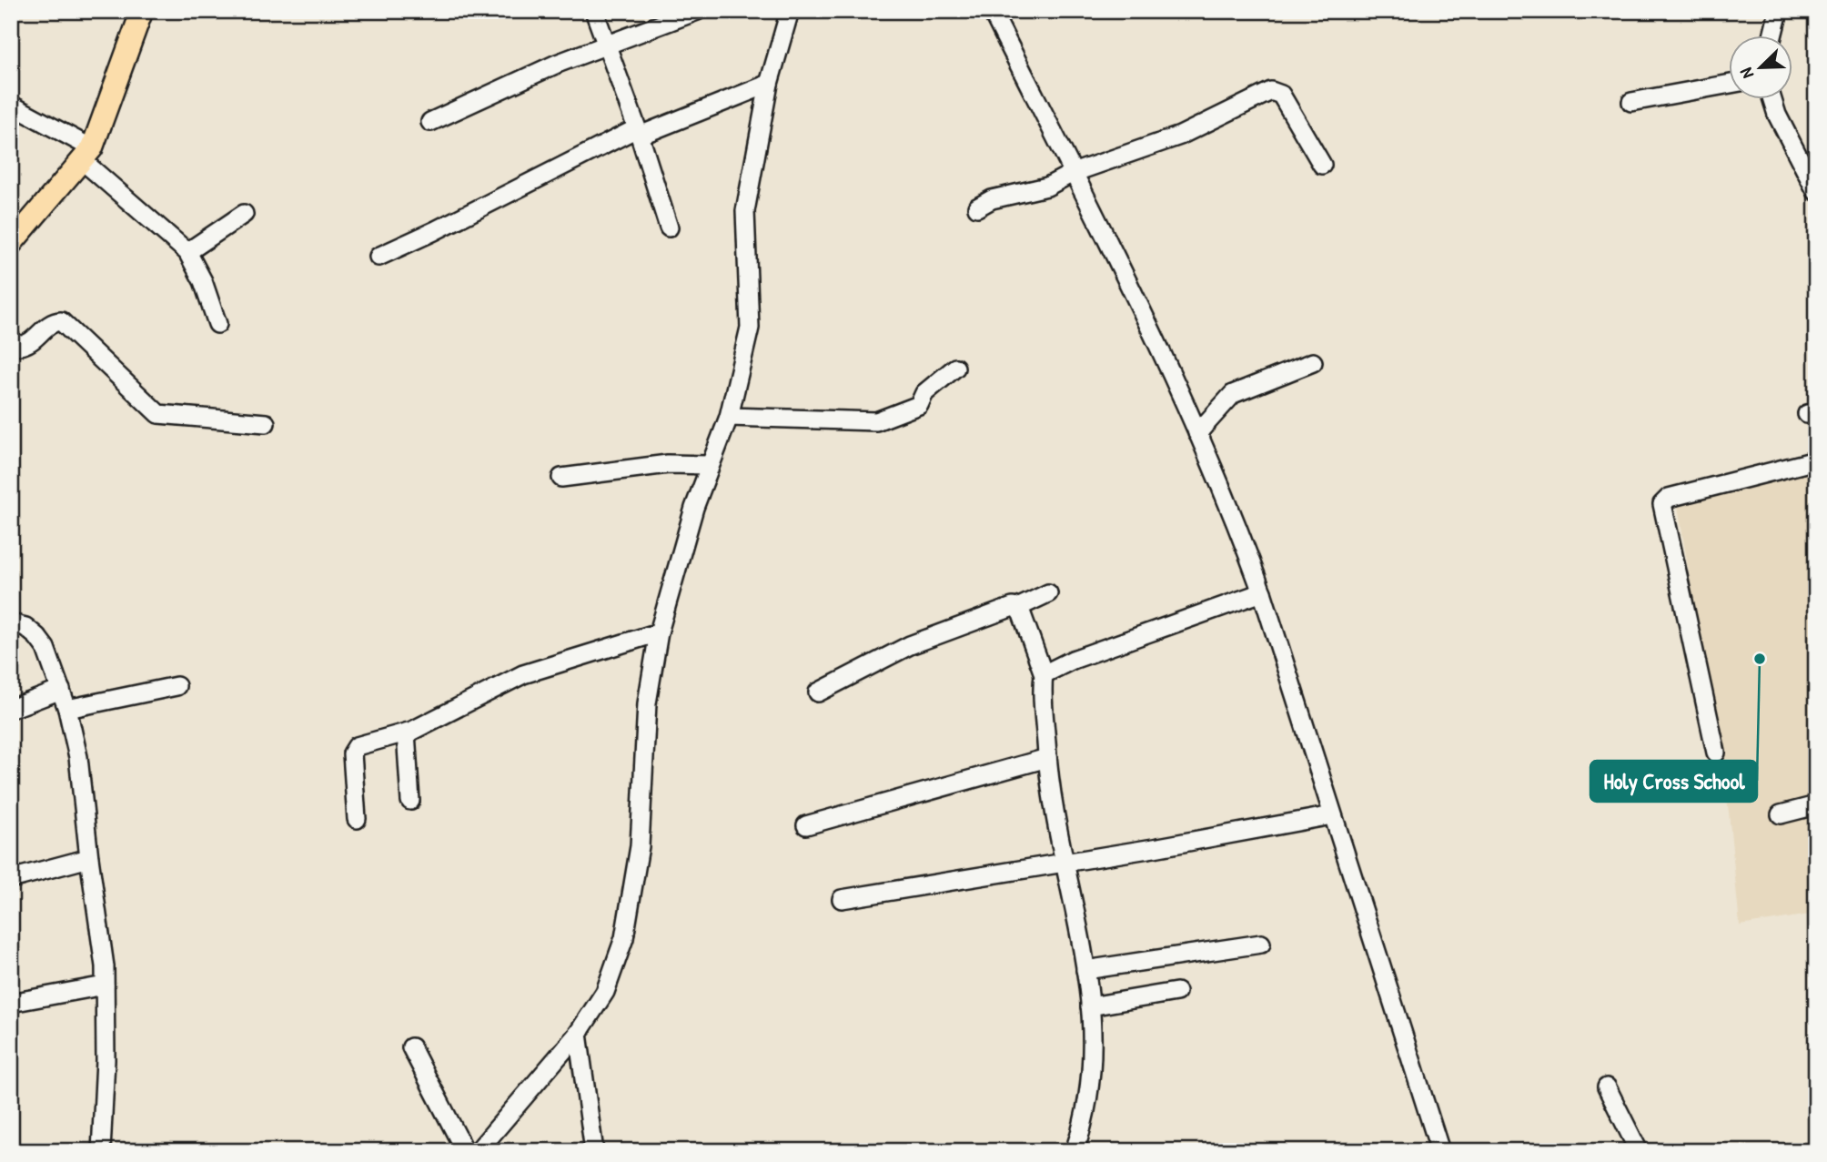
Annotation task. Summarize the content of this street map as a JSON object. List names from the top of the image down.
{
  "places": ["Holy Cross School"],
  "north": "bottom left"
}
